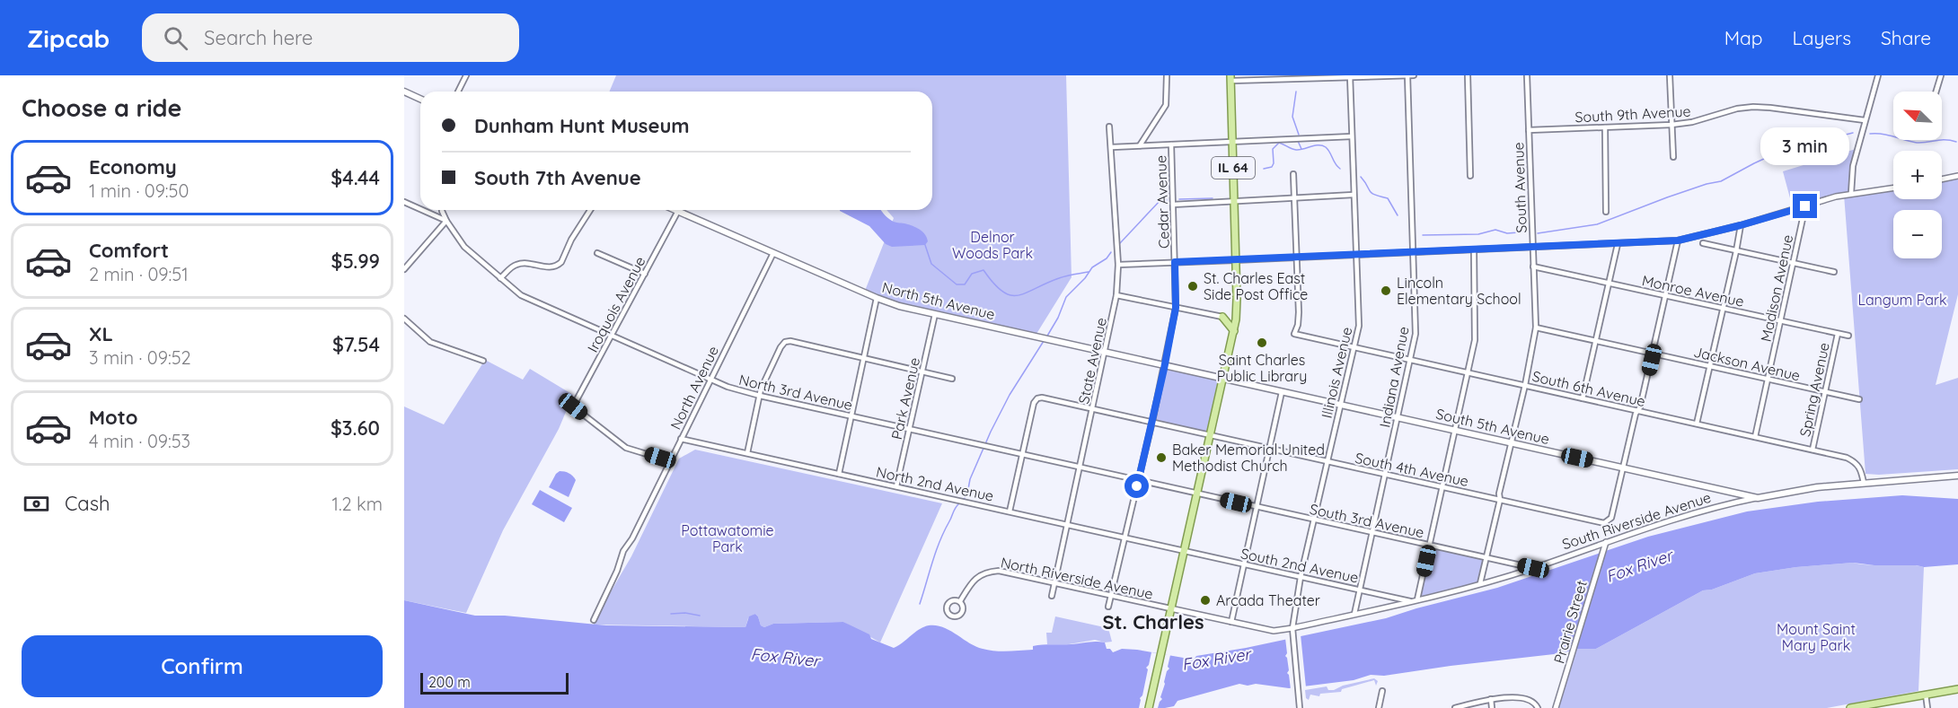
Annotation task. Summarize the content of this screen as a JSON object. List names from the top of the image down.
{
  "streets": {
    "main road": [
      "IL 64",
      "North 5th Avenue",
      "South 5th Avenue",
      "South Riverside Avenue"
    ],
    "street": [
      "South 9th Avenue",
      "South Avenue",
      "Cedar Avenue",
      "Madison Avenue",
      "Monroe Avenue",
      "Iroquois Avenue",
      "State Avenue",
      "Jackson Avenue",
      "Illinois Avenue",
      "Indiana Avenue",
      "North Avenue",
      "South 6th Avenue",
      "Spring Avenue",
      "North 3rd Avenue",
      "Park Avenue",
      "South 4th Avenue",
      "North 2nd Avenue",
      "South 3rd Avenue",
      "South 2nd Avenue",
      "North Riverside Avenue",
      "Prairie Street"
    ]
  },
  "crossings": [
    ["South 9th Avenue", "South Avenue"],
    ["IL 64", "North 5th Avenue"],
    ["IL 64", "North 3rd Avenue"],
    ["IL 64", "South 5th Avenue"],
    ["IL 64", "South 4th Avenue"],
    ["IL 64", "North 2nd Avenue"],
    ["IL 64", "South 3rd Avenue"],
    ["IL 64", "South Riverside Avenue"],
    ["IL 64", "South 2nd Avenue"],
    ["IL 64", "North Riverside Avenue"],
    ["South Avenue", "Monroe Avenue"],
    ["South Avenue", "Jackson Avenue"],
    ["South Avenue", "South 6th Avenue"],
    ["South Avenue", "South 5th Avenue"],
    ["South Avenue", "South 4th Avenue"],
    ["South Avenue", "South 3rd Avenue"],
    ["South Avenue", "South Riverside Avenue"],
    ["Cedar Avenue", "North 5th Avenue"],
    ["Cedar Avenue", "North 3rd Avenue"],
    ["Cedar Avenue", "South 4th Avenue"],
    ["Cedar Avenue", "North 2nd Avenue"],
    ["Cedar Avenue", "North Riverside Avenue"],
    ["Madison Avenue", "Monroe Avenue"],
    ["Madison Avenue", "Jackson Avenue"],
    ["Madison Avenue", "South 6th Avenue"],
    ["Monroe Avenue", "Spring Avenue"],
    ["North 5th Avenue", "Iroquois Avenue"],
    ["North 5th Avenue", "State Avenue"],
    ["North 5th Avenue", "North Avenue"],
    ["North 5th Avenue", "Park Avenue"],
    ["North 5th Avenue", "South 5th Avenue"],
    ["Iroquois Avenue", "North Avenue"],
    ["Iroquois Avenue", "North 3rd Avenue"],
    ["State Avenue", "North 3rd Avenue"],
    ["State Avenue", "South 4th Avenue"],
    ["State Avenue", "North 2nd Avenue"],
    ["State Avenue", "North Riverside Avenue"],
    ["Jackson Avenue", "Spring Avenue"],
    ["Illinois Avenue", "South 6th Avenue"],
    ["Illinois Avenue", "South 5th Avenue"],
    ["Illinois Avenue", "South 4th Avenue"],
    ["Illinois Avenue", "South 3rd Avenue"],
    ["Illinois Avenue", "South Riverside Avenue"],
    ["Illinois Avenue", "South 2nd Avenue"],
    ["Indiana Avenue", "South 6th Avenue"],
    ["Indiana Avenue", "South 5th Avenue"],
    ["Indiana Avenue", "South 4th Avenue"],
    ["Indiana Avenue", "South 3rd Avenue"],
    ["Indiana Avenue", "South Riverside Avenue"],
    ["Indiana Avenue", "South 2nd Avenue"],
    ["North Avenue", "North 3rd Avenue"],
    ["North Avenue", "North 2nd Avenue"],
    ["South 6th Avenue", "Spring Avenue"],
    ["South 6th Avenue", "South Riverside Avenue"],
    ["North 3rd Avenue", "Park Avenue"],
    ["North 3rd Avenue", "South 4th Avenue"],
    ["North 3rd Avenue", "South 3rd Avenue"],
    ["Park Avenue", "North 2nd Avenue"],
    ["South 5th Avenue", "South 4th Avenue"],
    ["South 5th Avenue", "South Riverside Avenue"],
    ["North 2nd Avenue", "South 2nd Avenue"],
    ["South 3rd Avenue", "South Riverside Avenue"],
    ["South Riverside Avenue", "South 2nd Avenue"],
    ["South Riverside Avenue", "North Riverside Avenue"],
    ["South Riverside Avenue", "Prairie Street"]
  ],
  "districts": ["St. Charles"],
  "water": ["Fox River"],
  "parks": [
    "Delnor Woods Park",
    "Langum Park",
    "Pottawatomie Park",
    "Mount Saint Mary Park"
  ],
  "places": [
    "St. Charles East Side Post Office",
    "Lincoln Elementary School",
    "Saint Charles Public Library",
    "Baker Memorial United Methodist Church",
    "Arcada Theater"
  ],
  "scale_bar": "200 m",
  "north": "top left",
  "page": {
    "header": "Zipcab",
    "search": "Search here",
    "nav": ["Map", "Layers", "Share"],
    "heading": "Choose a ride",
    "map_buttons": ["+", "−"],
    "banner": ["Dunham Hunt Museum", "South 7th Avenue"],
    "bubble": "3 min",
    "list": [
      {
        "name": "Economy",
        "note": "1 min · 09:50",
        "value": "$4.44"
      },
      {
        "name": "Comfort",
        "note": "2 min · 09:51",
        "value": "$5.99"
      },
      {
        "name": "XL",
        "note": "3 min · 09:52",
        "value": "$7.54"
      },
      {
        "name": "Moto",
        "note": "4 min · 09:53",
        "value": "$3.60"
      }
    ],
    "pay": ["Cash", "1.2 km"],
    "buttons": "Confirm",
    "scale": "200 m"
  }
}
